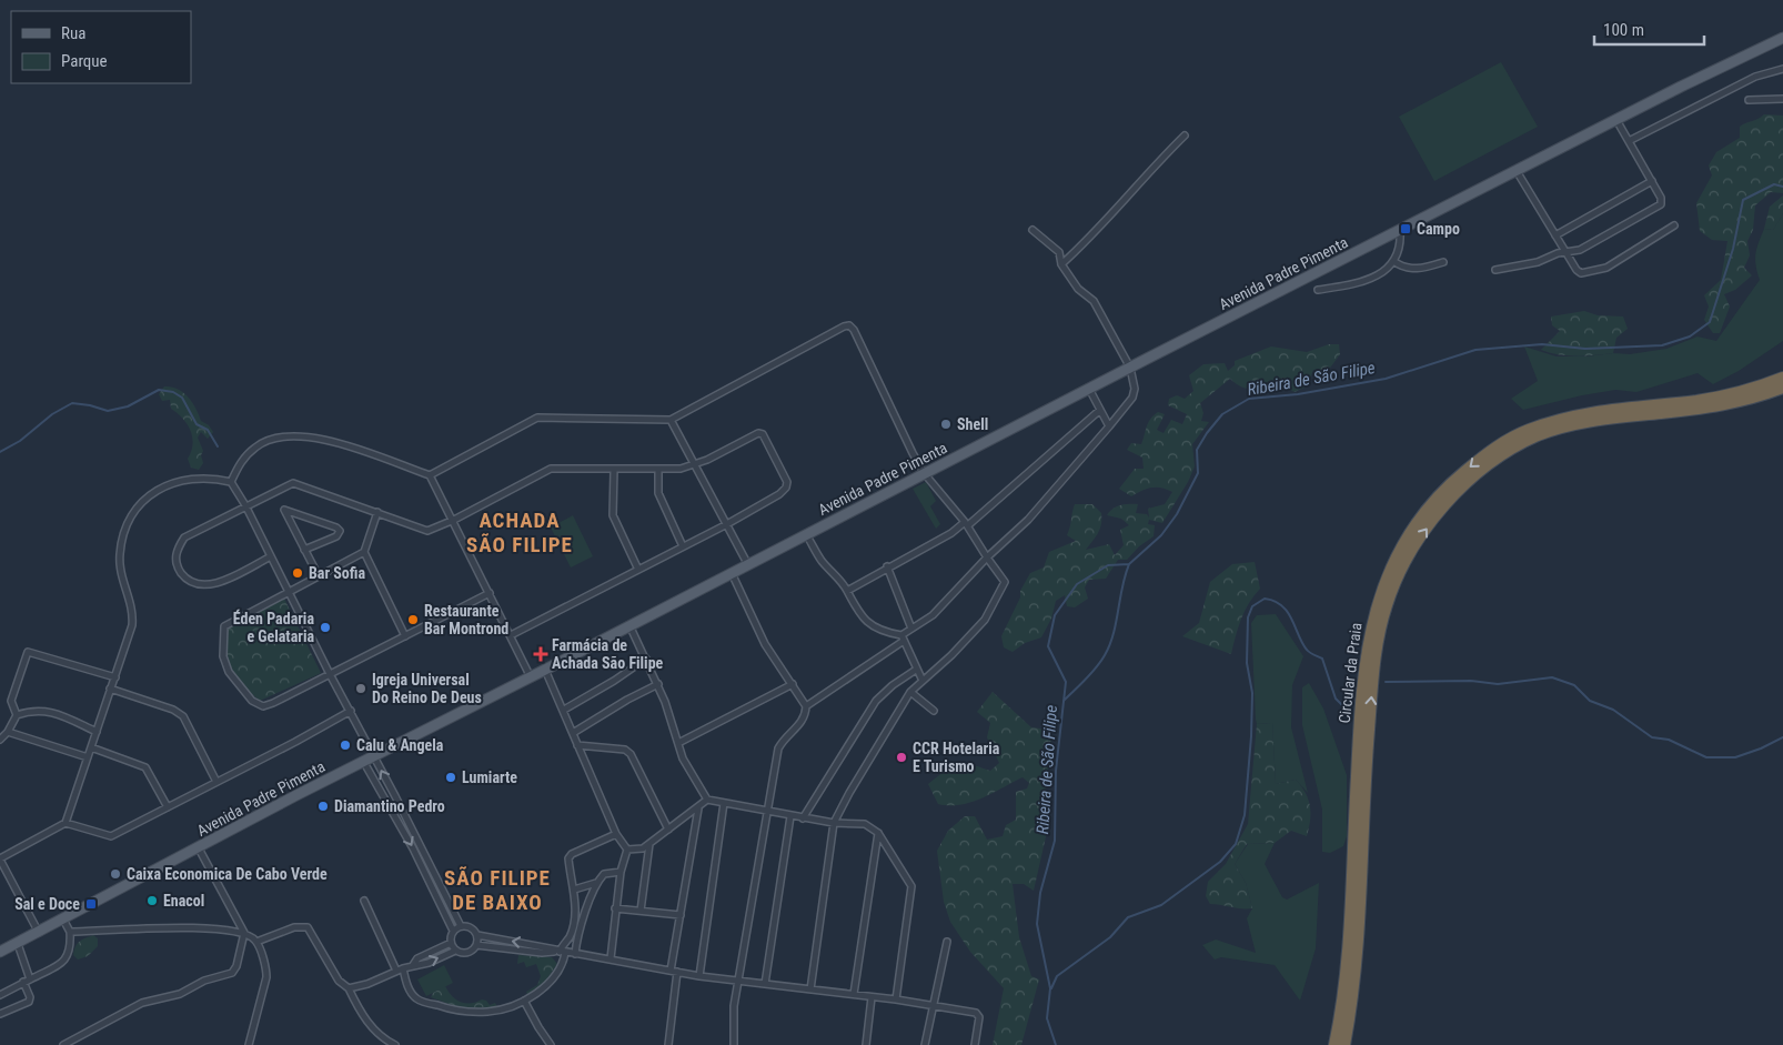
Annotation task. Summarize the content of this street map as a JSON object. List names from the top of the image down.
{
  "streets": {
    "highway": ["Circular da Praia"],
    "main road": ["Avenida Padre Pimenta"]
  },
  "districts": ["ACHADA SÃO FILIPE", "SÃO FILIPE DE BAIXO"],
  "water": ["Ribeira de São Filipe"],
  "places": {
    "transit": ["Campo", "Sal e Doce"],
    "other": [
      "Shell",
      "Bar Sofia",
      "Restaurante Bar Montrond",
      "Éden Padaria e Gelataria",
      "Igreja Universal Do Reino De Deus",
      "Calu & Angela",
      "CCR Hotelaria E Turismo",
      "Lumiarte",
      "Diamantino Pedro",
      "Caixa Economica De Cabo Verde",
      "Enacol"
    ],
    "health": ["Farmácia de Achada São Filipe"]
  },
  "legend": ["Rua", "Parque"],
  "scale_bar": "100 m"
}
